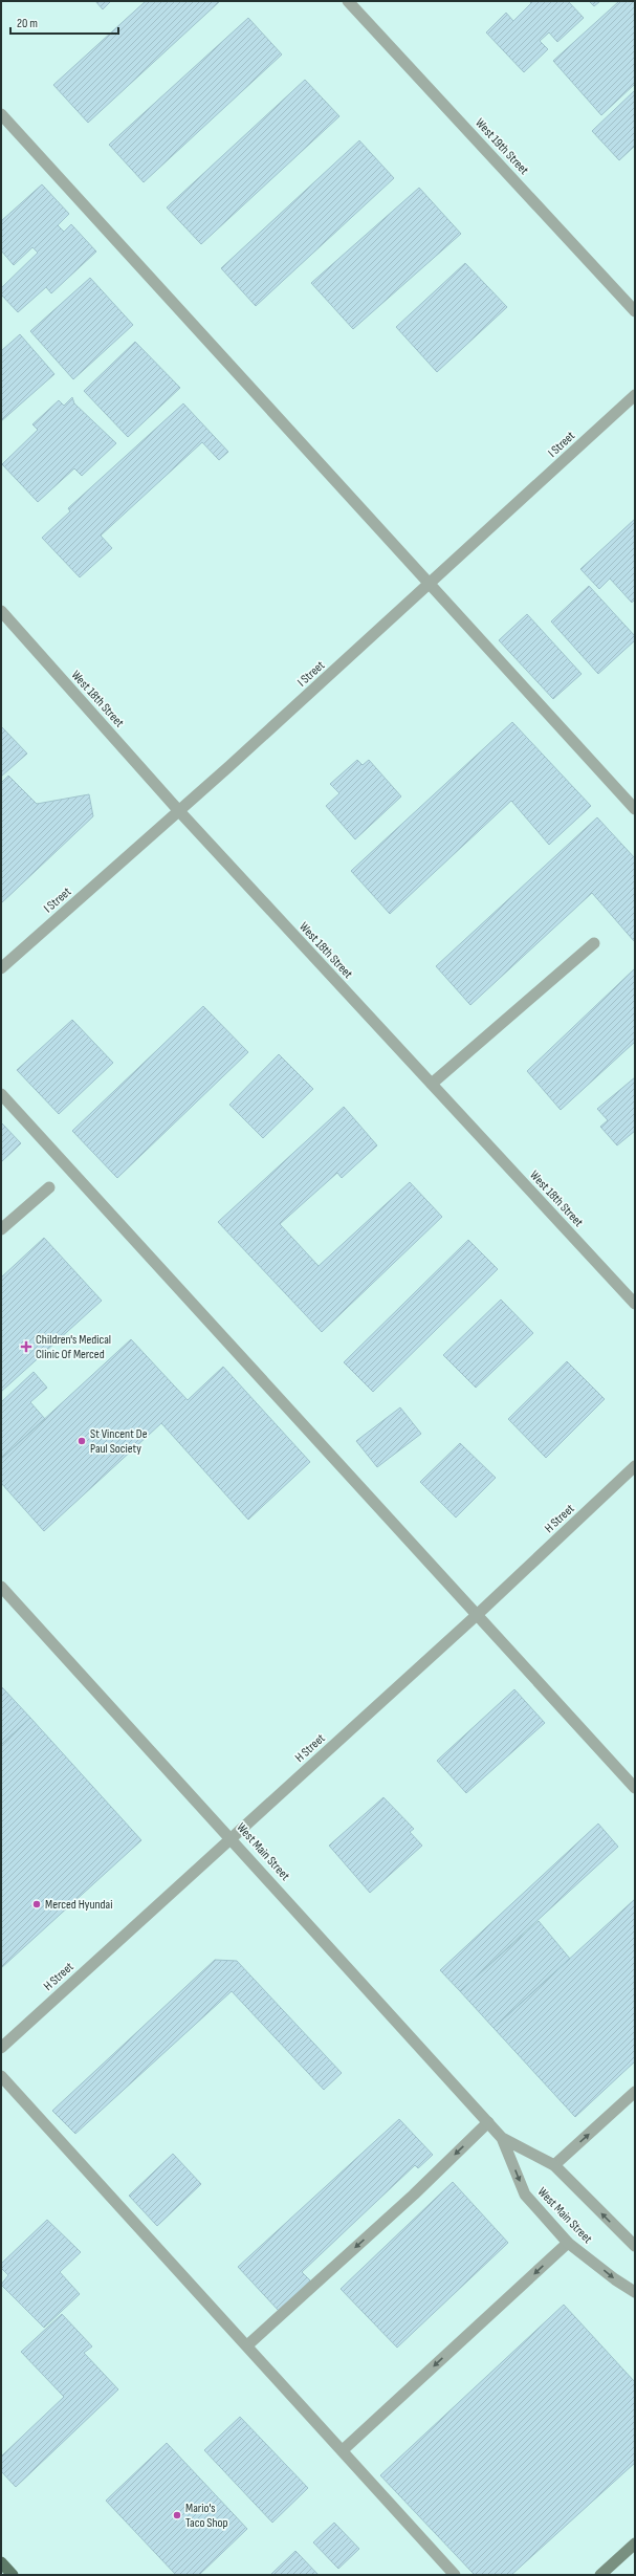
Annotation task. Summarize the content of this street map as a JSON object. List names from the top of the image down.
{
  "streets": {
    "street": [
      "West 19th Street",
      "I Street",
      "West 18th Street",
      "H Street",
      "West Main Street"
    ]
  },
  "crossings": [
    ["I Street", "West 18th Street"],
    ["H Street", "West Main Street"]
  ],
  "places": {
    "health": ["Children's Medical Clinic Of Merced"],
    "other": ["St Vincent De Paul Society", "Merced Hyundai", "Mario's Taco Shop"]
  },
  "scale_bar": "20 m"
}
